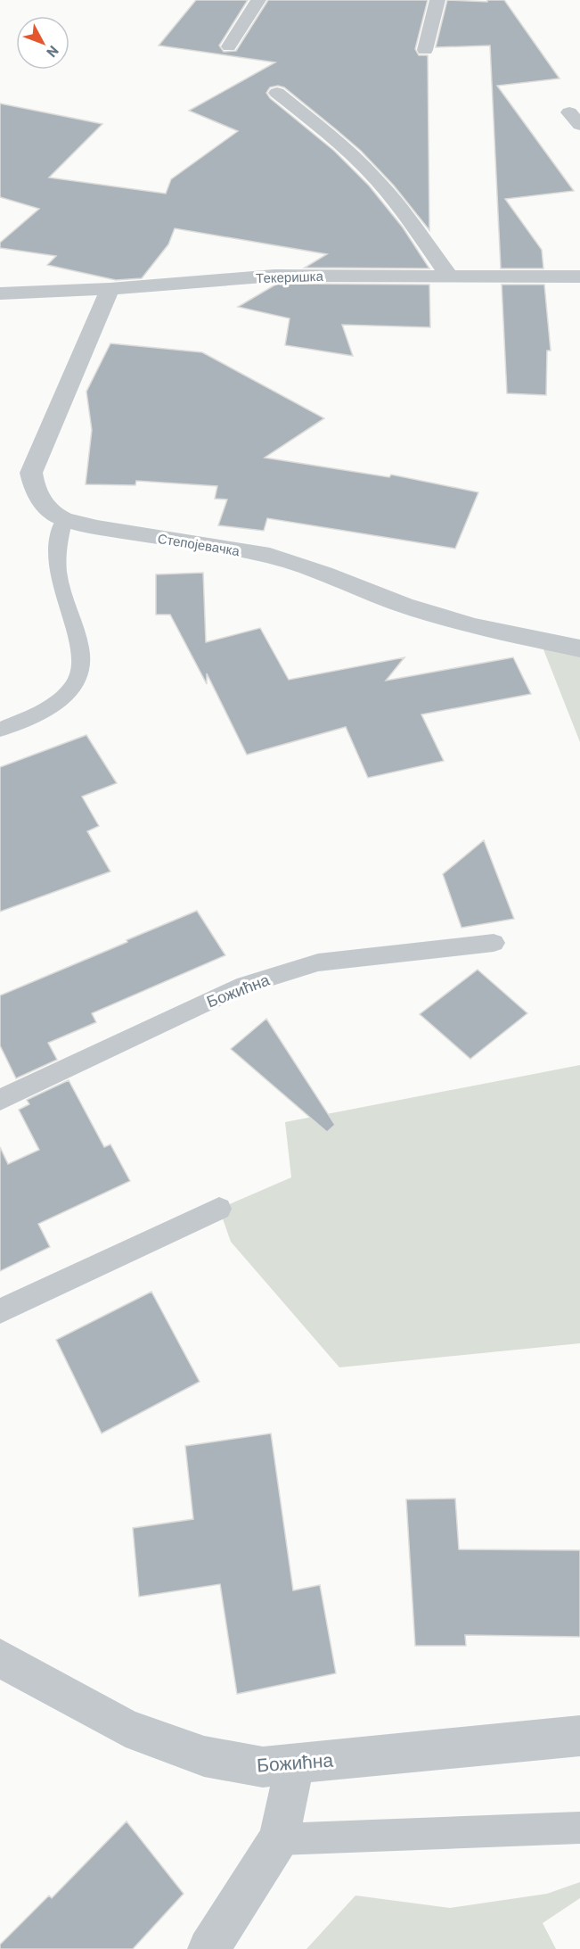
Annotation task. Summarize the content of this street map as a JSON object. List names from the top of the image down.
{
  "streets": {
    "street": ["Текеришка", "Степојевачка", "Божићна"]
  },
  "crossings": [
    ["Текеришка", "Степојевачка"]
  ],
  "north": "bottom right"
}
